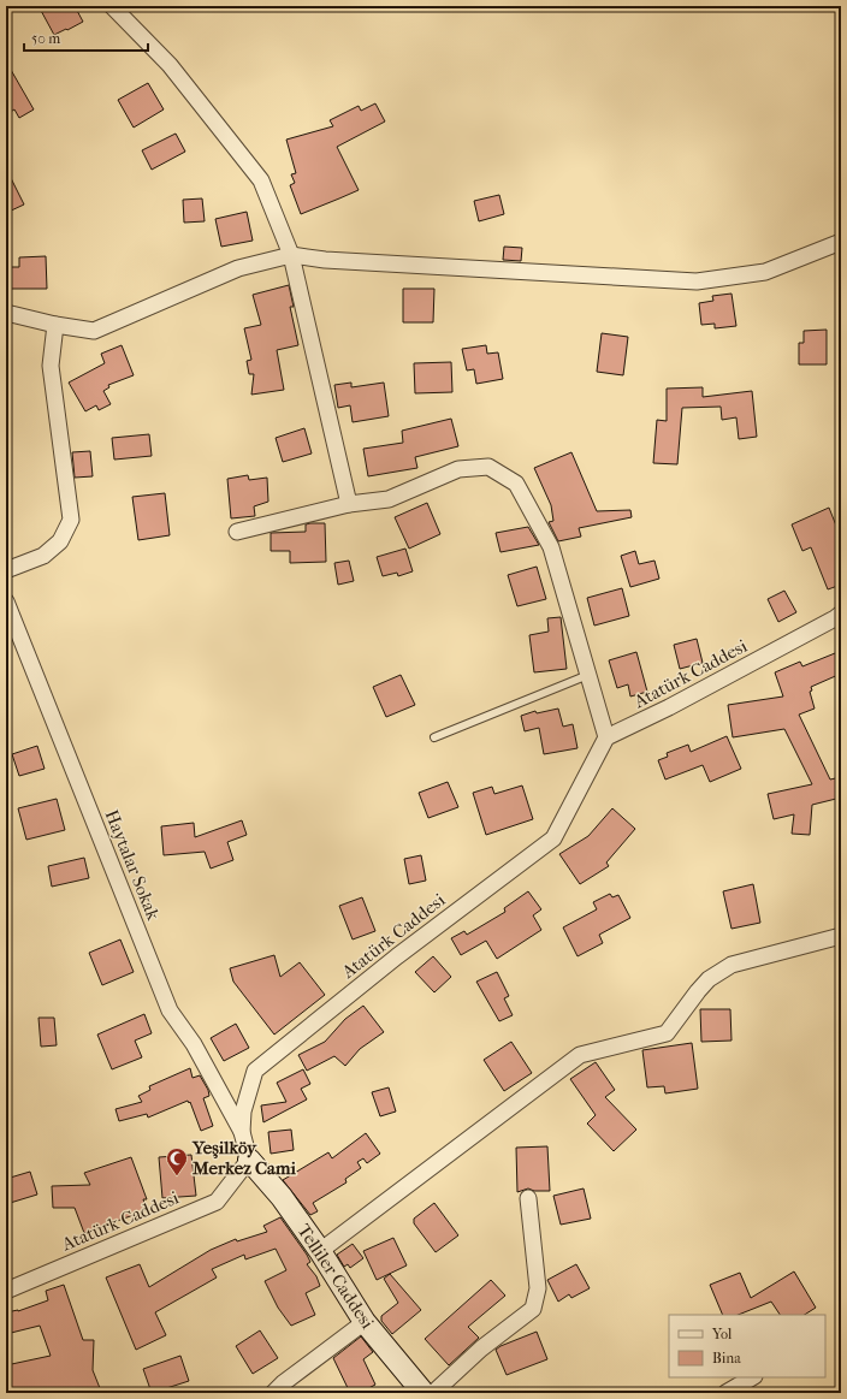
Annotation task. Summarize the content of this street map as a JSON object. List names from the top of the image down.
{
  "streets": {
    "street": ["Atatürk Caddesi", "Haytalar Sokak", "Telliler Caddesi"]
  },
  "crossings": [
    ["Atatürk Caddesi", "Haytalar Sokak"],
    ["Atatürk Caddesi", "Telliler Caddesi"]
  ],
  "places": {
    "mosque": ["Yeşilköy Merkez Cami"]
  },
  "legend": ["Yol", "Bina"],
  "scale_bar": "50 m"
}
